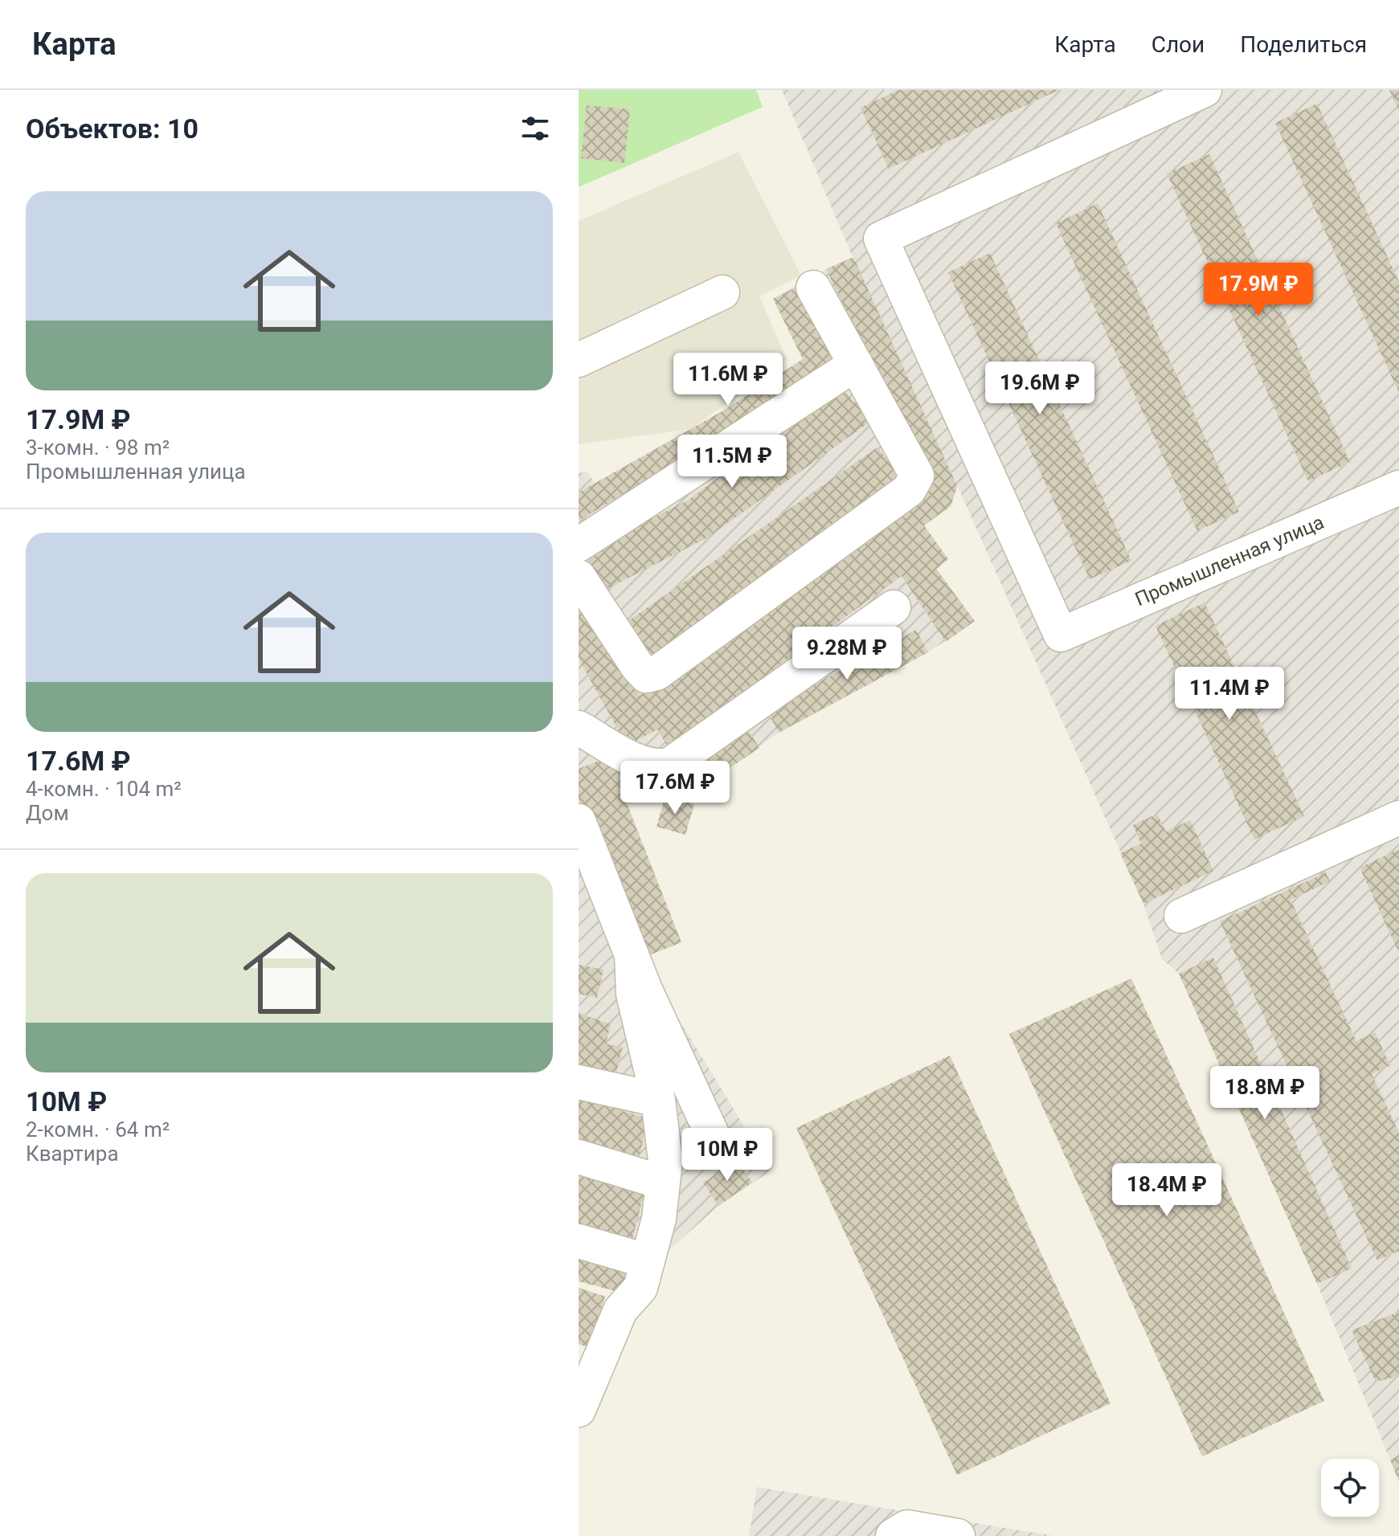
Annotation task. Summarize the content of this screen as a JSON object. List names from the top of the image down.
{
  "streets": {
    "street": ["Промышленная улица"]
  },
  "page": {
    "header": "Карта",
    "nav": ["Карта", "Слои", "Поделиться"],
    "heading": "Объектов: 10",
    "list": [
      {
        "name": "17.9M ₽",
        "note": "3-комн. · 98 m² · Промышленная улица"
      },
      {
        "name": "17.6M ₽",
        "note": "4-комн. · 104 m² · Дом"
      },
      {
        "name": "10M ₽",
        "note": "2-комн. · 64 m² · Квартира"
      }
    ],
    "price": [
      "17.9M ₽",
      "11.6M ₽",
      "19.6M ₽",
      "11.5M ₽",
      "9.28M ₽",
      "11.4M ₽",
      "17.6M ₽",
      "18.8M ₽",
      "10M ₽",
      "18.4M ₽"
    ]
  }
}
